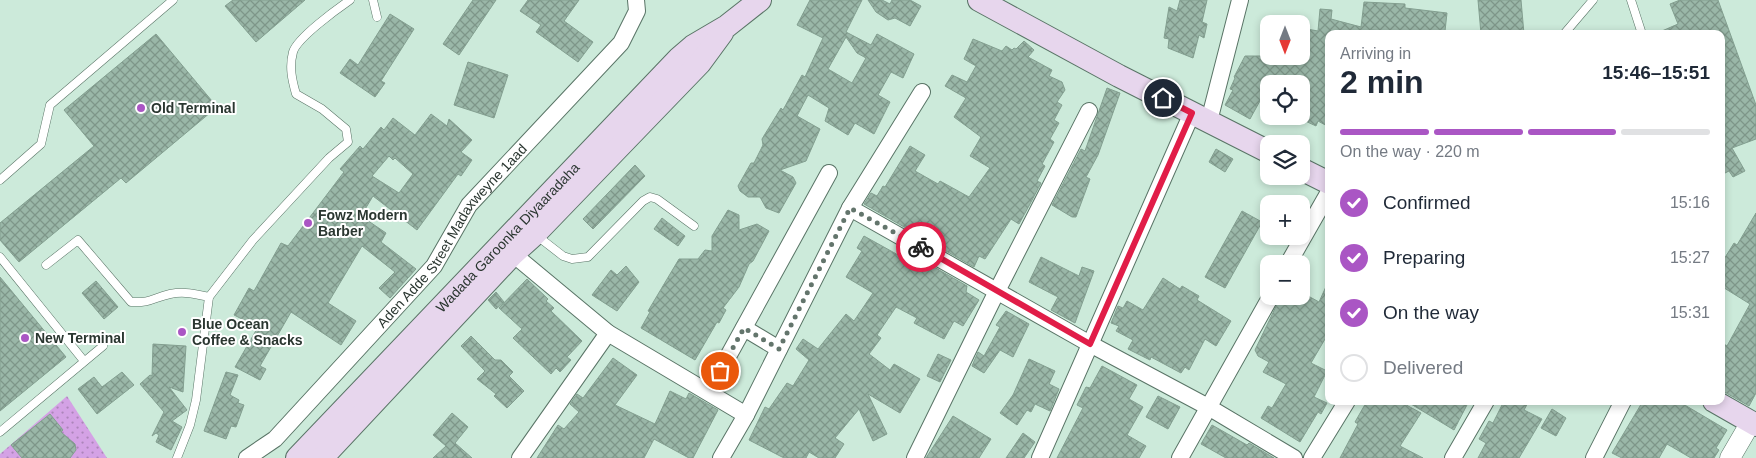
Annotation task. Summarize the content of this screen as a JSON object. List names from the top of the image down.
{
  "streets": {
    "main road": ["Wadada Garoonka Diyaaradaha"],
    "street": ["Aden Adde Street Madaxweyne 1aad"]
  },
  "places": [
    "Old Terminal",
    "Fowz Modern Barber",
    "Blue Ocean Coffee & Snacks",
    "New Terminal"
  ],
  "north": "bottom",
  "page": {
    "map_buttons": ["+", "−"],
    "heading": ["2 min", "Arriving in", "15:46–15:51"],
    "bar": "On the way · 220 m",
    "list": [
      ["Confirmed", "15:16"],
      ["Preparing", "15:27"],
      ["On the way", "15:31"],
      "Delivered"
    ]
  }
}
